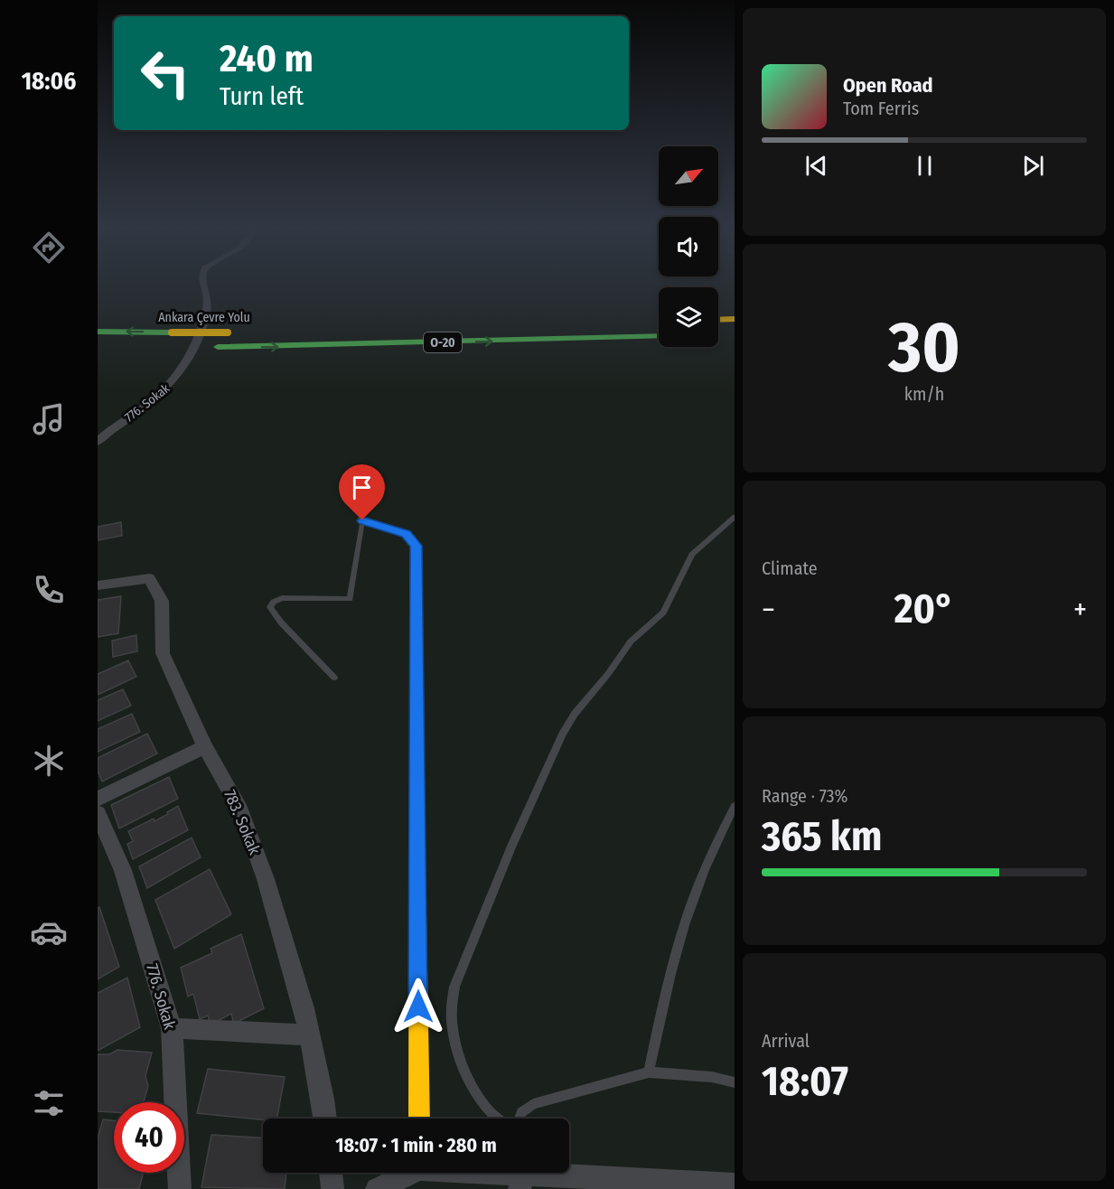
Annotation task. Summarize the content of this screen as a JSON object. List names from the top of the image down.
{
  "streets": {
    "main road": ["Ankara Çevre Yolu", "O-20"],
    "street": ["776. Sokak", "783. Sokak"]
  },
  "north": "top right",
  "page": {
    "tabs": "18:06",
    "turn": ["240 m", "Turn left"],
    "song": ["Open Road", "Tom Ferris"],
    "tile": [
      ["30", "km/h"],
      "Climate",
      ["Range · 73%", "365 km"],
      ["Arrival", "18:07"]
    ],
    "heat": ["−", "20°", "+"],
    "limit": "40",
    "trip": "18:07 · 1 min · 280 m"
  }
}
